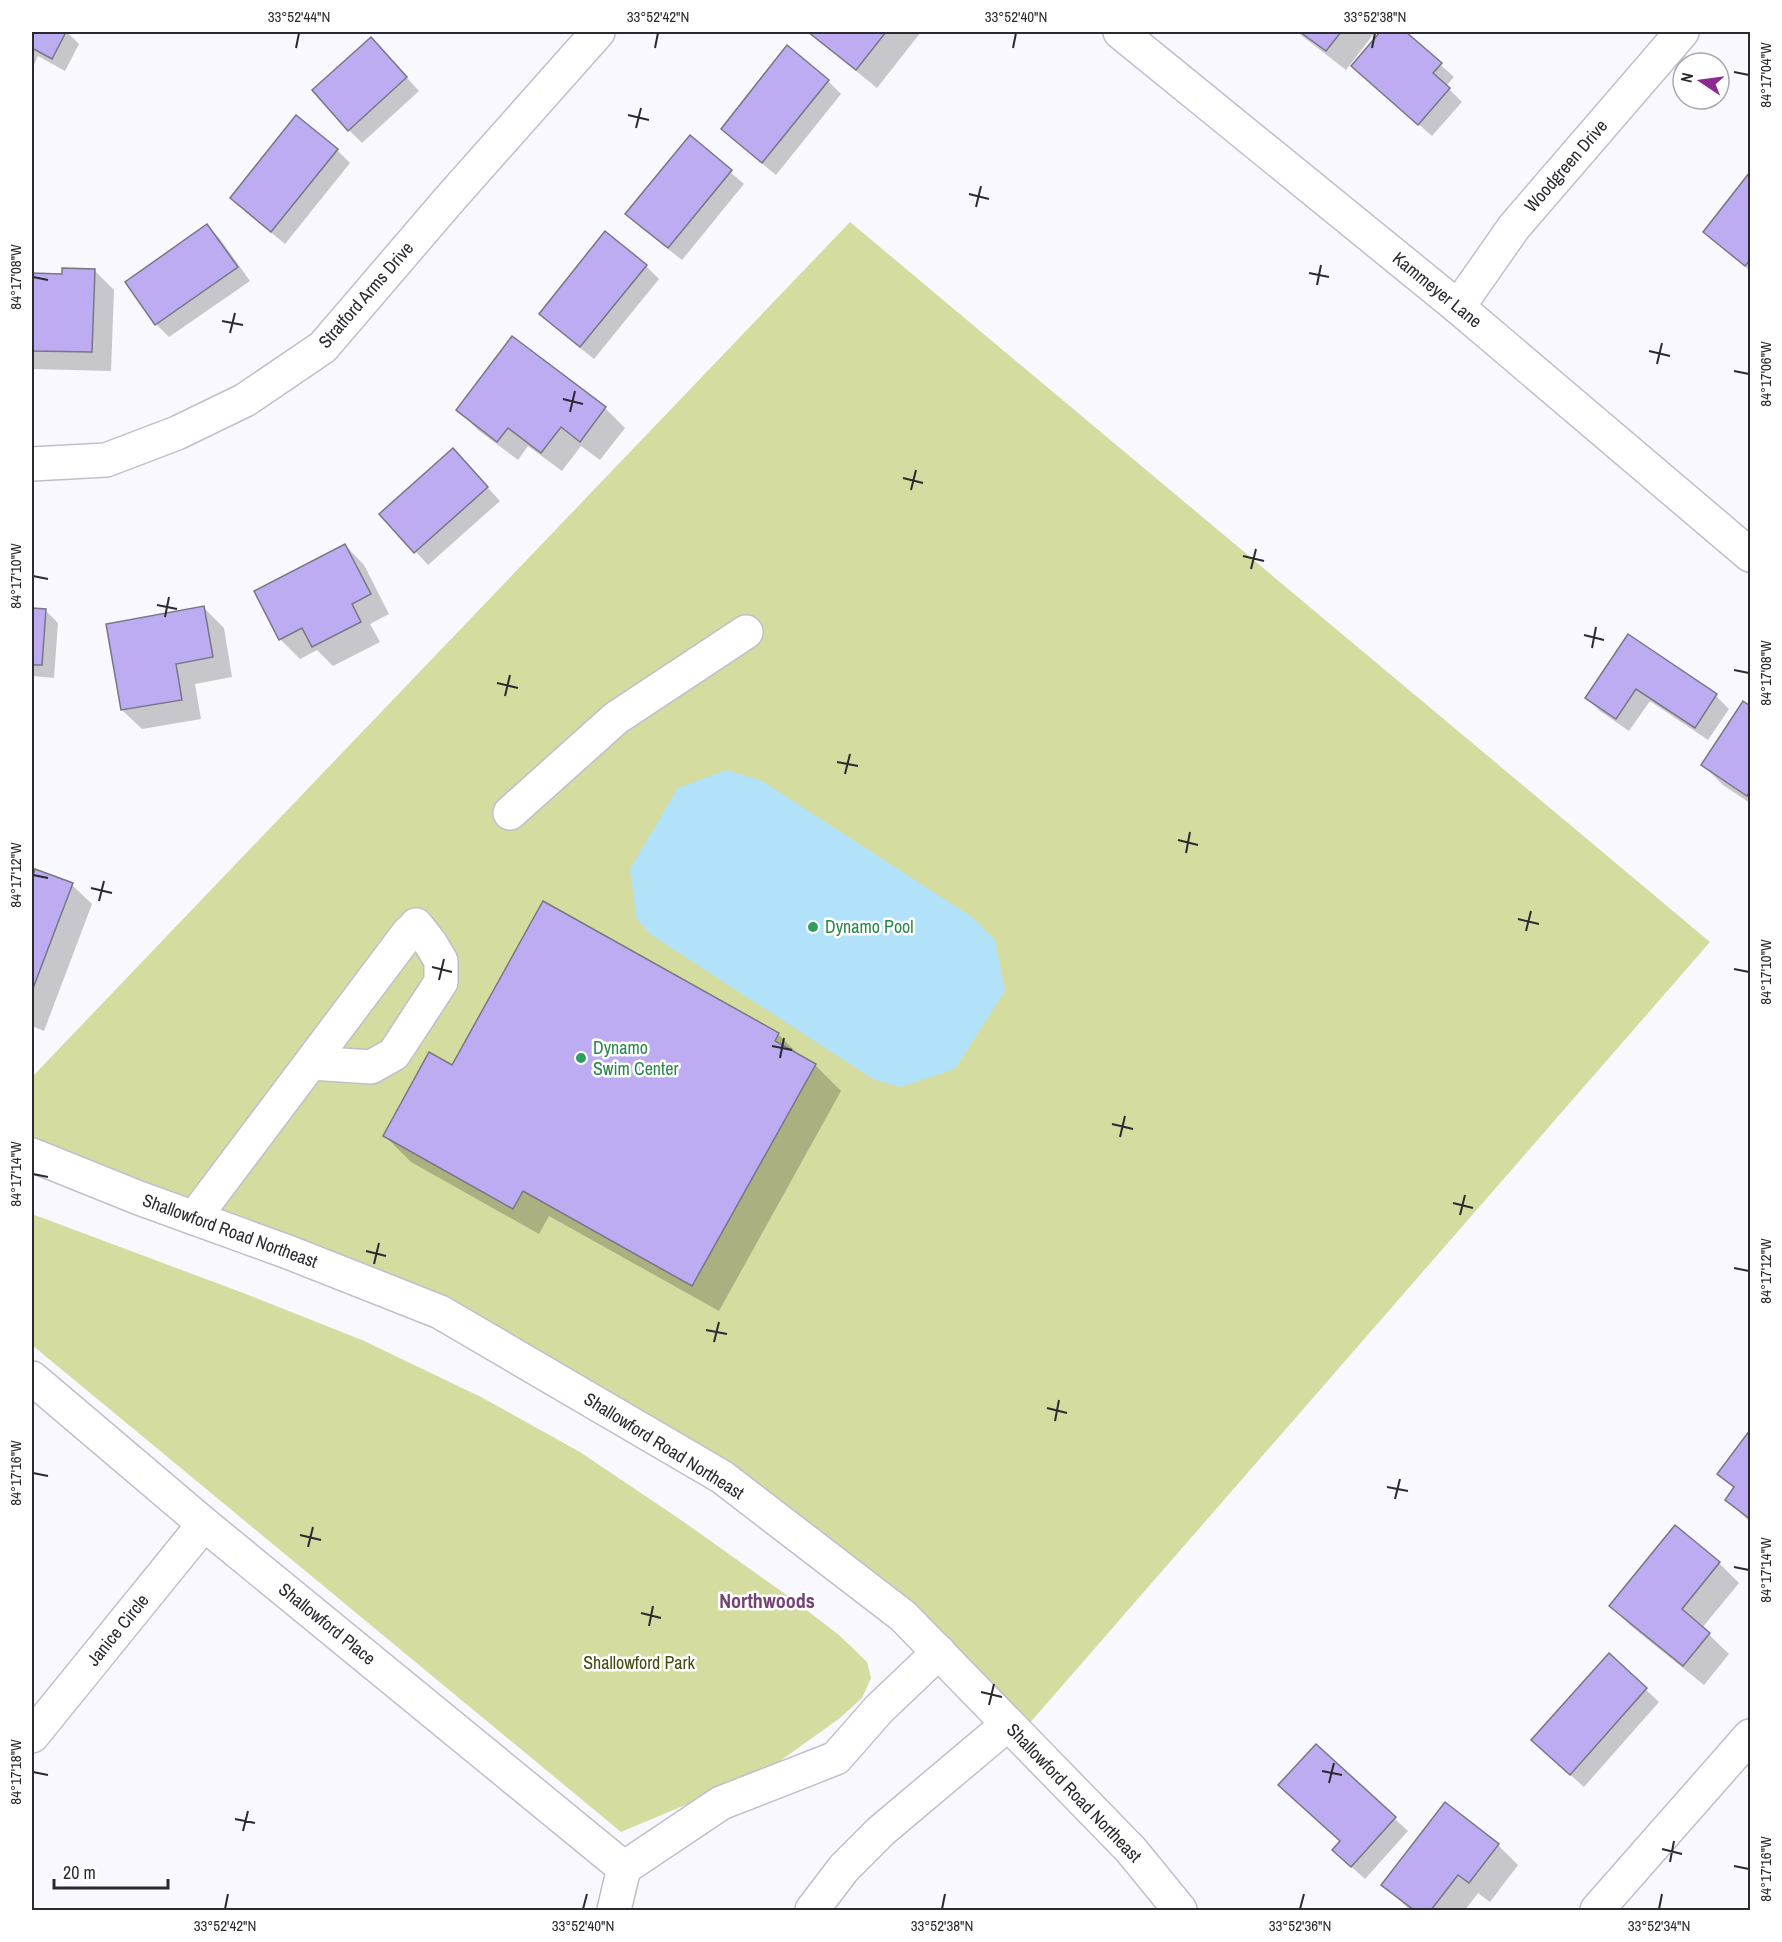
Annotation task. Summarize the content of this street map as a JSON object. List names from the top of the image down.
{
  "streets": {
    "street": [
      "Woodgreen Drive",
      "Kammeyer Lane",
      "Stratford Arms Drive",
      "Shallowford Road Northeast",
      "Shallowford Place",
      "Janice Circle"
    ]
  },
  "crossings": [
    ["Woodgreen Drive", "Kammeyer Lane"],
    ["Shallowford Place", "Janice Circle"]
  ],
  "districts": ["Northwoods"],
  "parks": ["Shallowford Park"],
  "places": ["Dynamo Pool", "Dynamo Swim Center"],
  "scale_bar": "20 m",
  "north": "left",
  "coordinates": [
    "33°52'44\"N",
    "33°52'42\"N",
    "33°52'40\"N",
    "33°52'38\"N",
    "84°17'04\"W",
    "84°17'08\"W",
    "84°17'06\"W",
    "84°17'10\"W",
    "84°17'12\"W",
    "84°17'14\"W",
    "84°17'16\"W",
    "84°17'18\"W",
    "33°52'36\"N",
    "33°52'34\"N"
  ]
}
